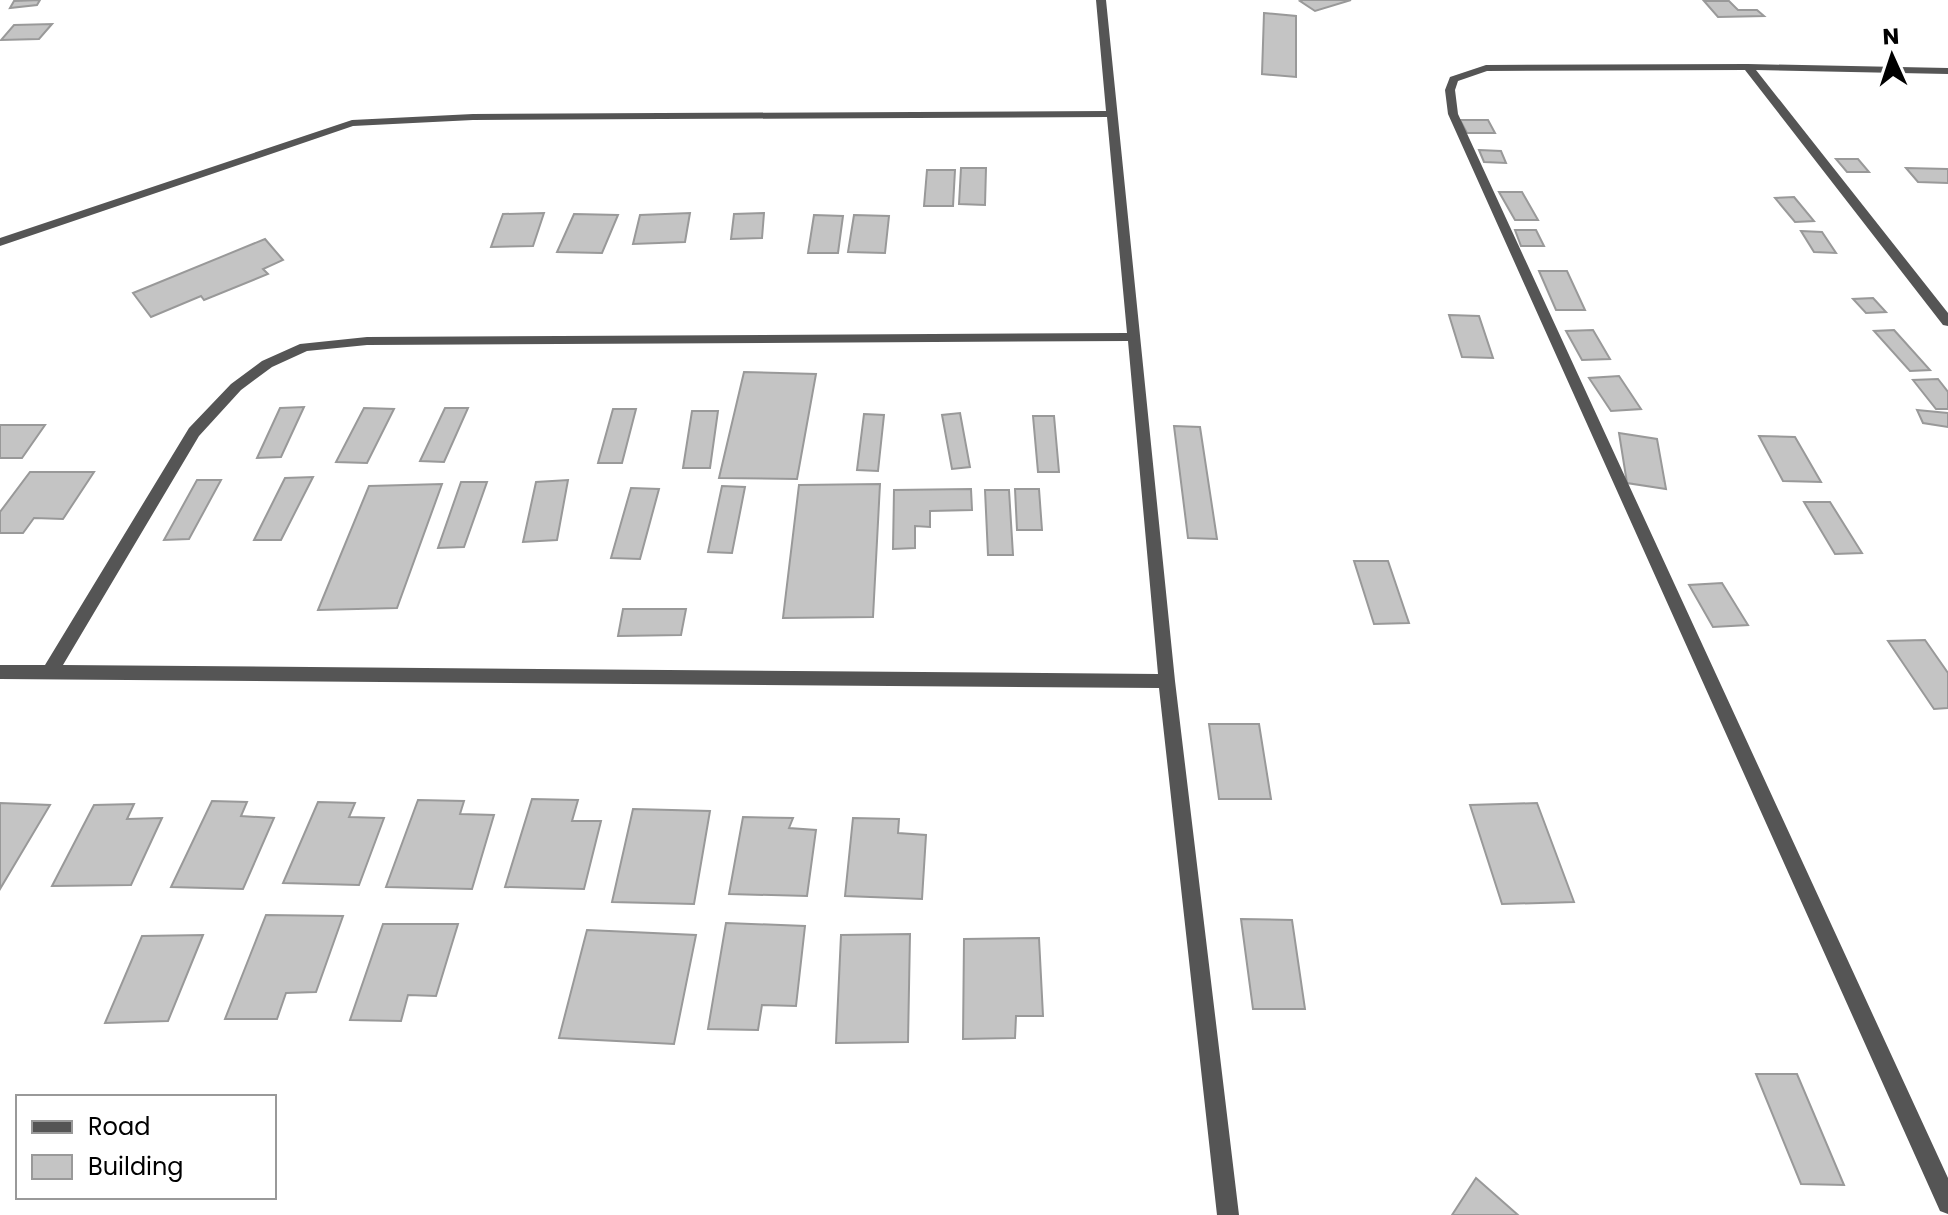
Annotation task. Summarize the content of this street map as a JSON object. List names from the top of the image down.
{
  "legend": ["Road", "Building"],
  "north": "top"
}
